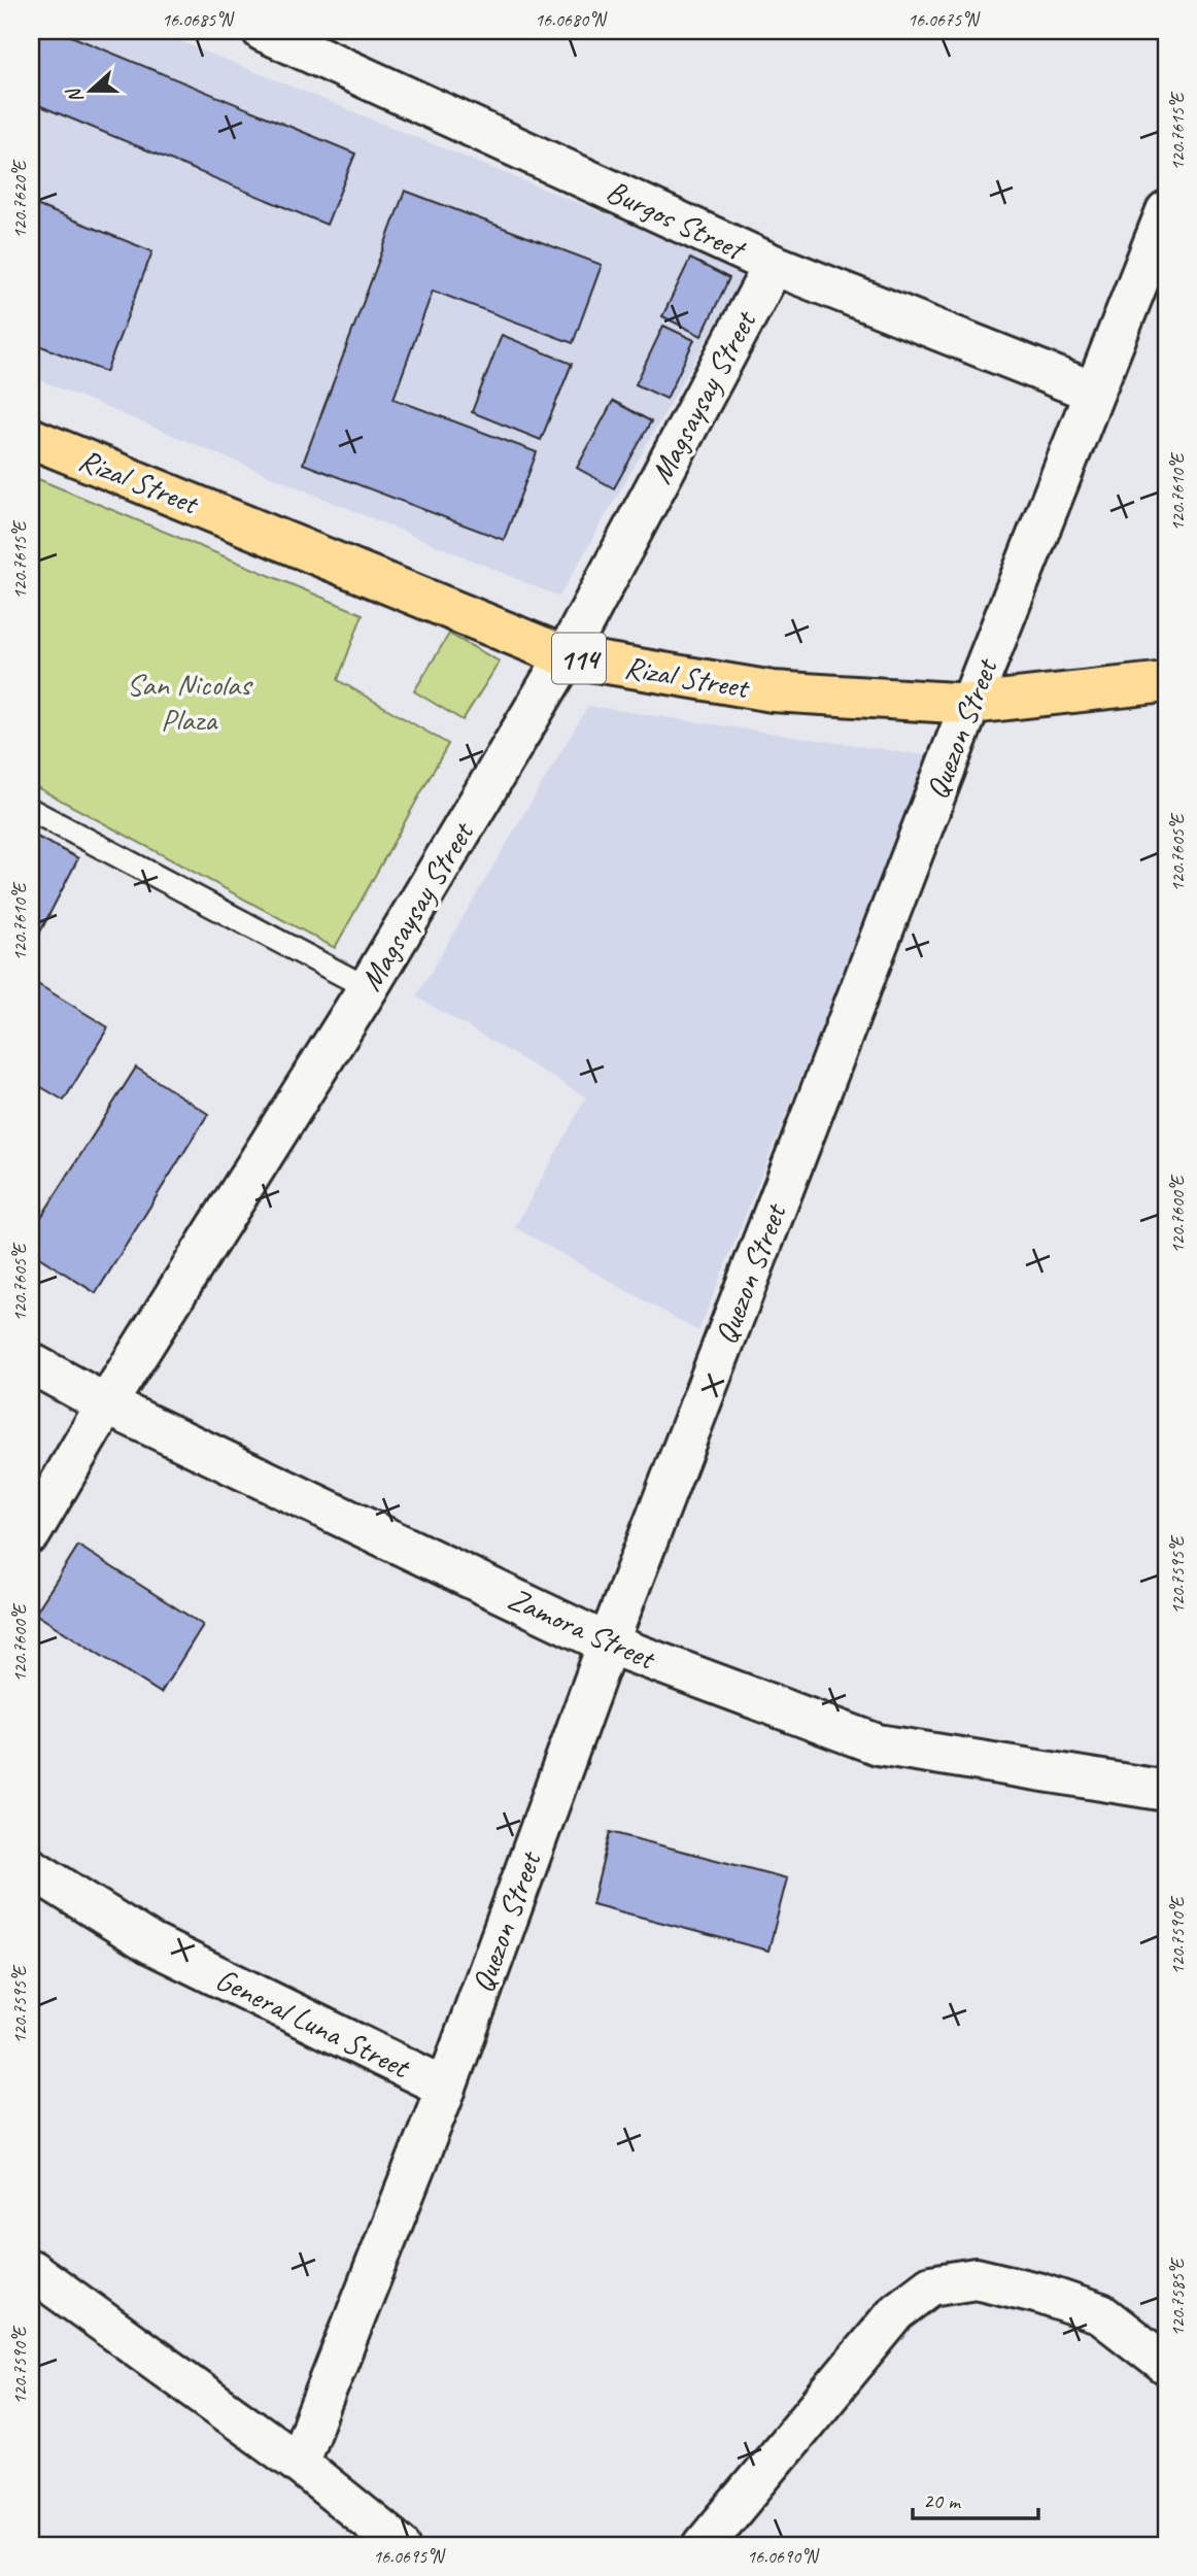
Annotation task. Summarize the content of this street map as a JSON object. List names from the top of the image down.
{
  "streets": {
    "main road": ["Rizal Street", "114"],
    "street": [
      "Burgos Street",
      "Magsaysay Street",
      "Quezon Street",
      "Zamora Street",
      "General Luna Street"
    ]
  },
  "crossings": [
    ["Burgos Street", "Magsaysay Street"],
    ["Burgos Street", "Quezon Street"],
    ["Magsaysay Street", "Rizal Street"],
    ["Magsaysay Street", "Zamora Street"],
    ["Rizal Street", "Quezon Street"],
    ["Quezon Street", "Zamora Street"],
    ["Quezon Street", "General Luna Street"]
  ],
  "parks": ["San Nicolas Plaza"],
  "scale_bar": "20 m",
  "north": "left",
  "coordinates": [
    "16.0685°N",
    "16.0680°N",
    "16.0675°N",
    "120.7615°E",
    "120.7620°E",
    "120.7610°E",
    "120.7605°E",
    "120.7600°E",
    "120.7595°E",
    "120.7590°E",
    "120.7585°E",
    "16.0695°N",
    "16.0690°N"
  ]
}
